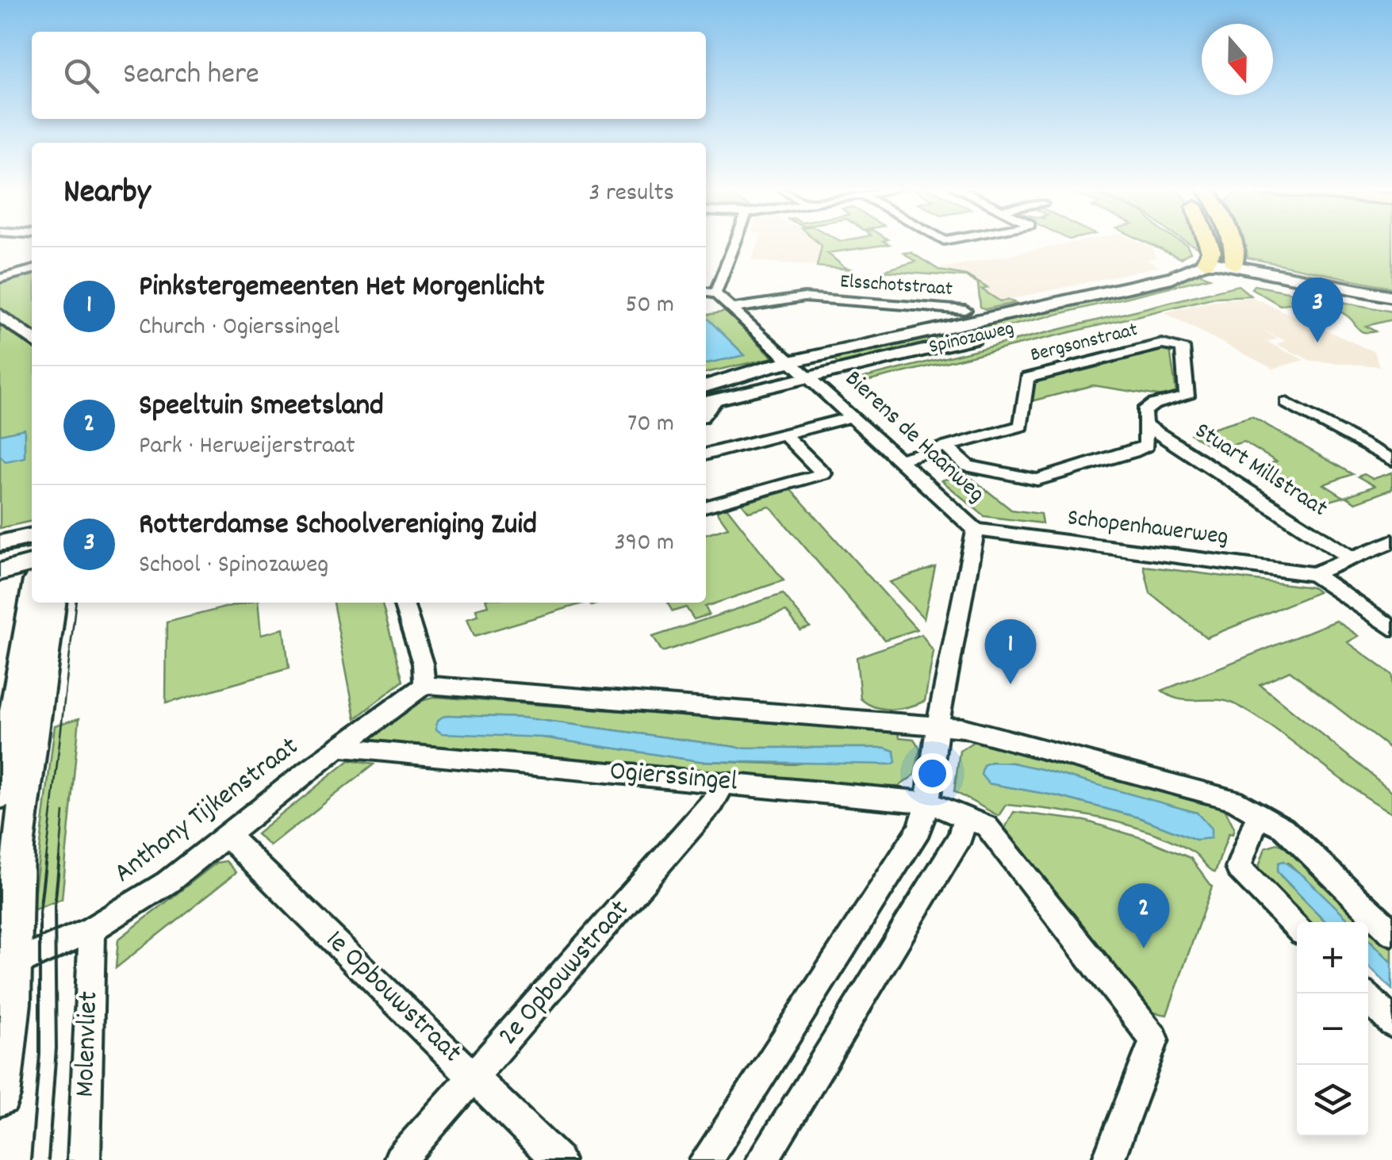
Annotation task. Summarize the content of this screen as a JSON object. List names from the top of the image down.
{
  "streets": {
    "main road": ["Spinozaweg"],
    "street": [
      "Elsschotstraat",
      "Bergsonstraat",
      "Bierens de Haanweg",
      "Stuart Millstraat",
      "Schopenhauerweg",
      "Ogierssingel",
      "Anthony Tijkenstraat",
      "2e Opbouwstraat",
      "1e Opbouwstraat",
      "Molenvliet"
    ]
  },
  "crossings": [
    ["Elsschotstraat", "Bierens de Haanweg"],
    ["Spinozaweg", "Bierens de Haanweg"],
    ["Bergsonstraat", "Bierens de Haanweg"],
    ["Bergsonstraat", "Stuart Millstraat"],
    ["Bierens de Haanweg", "Schopenhauerweg"],
    ["Ogierssingel", "Anthony Tijkenstraat"],
    ["Ogierssingel", "2e Opbouwstraat"],
    ["Anthony Tijkenstraat", "1e Opbouwstraat"],
    ["Anthony Tijkenstraat", "Molenvliet"],
    ["2e Opbouwstraat", "1e Opbouwstraat"]
  ],
  "north": "bottom",
  "page": {
    "search": "Search here",
    "heading": ["Nearby", "3 results"],
    "list": [
      {
        "mark": "1",
        "name": "Pinkstergemeenten Het Morgenlicht",
        "note": "Church · Ogierssingel",
        "value": "50 m"
      },
      {
        "mark": "2",
        "name": "Speeltuin Smeetsland",
        "note": "Park · Herweijerstraat",
        "value": "70 m"
      },
      {
        "mark": "3",
        "name": "Rotterdamse Schoolvereniging Zuid",
        "note": "School · Spinozaweg",
        "value": "390 m"
      }
    ],
    "pins": ["3", "1", "2"],
    "map_buttons": ["+", "−"]
  }
}
